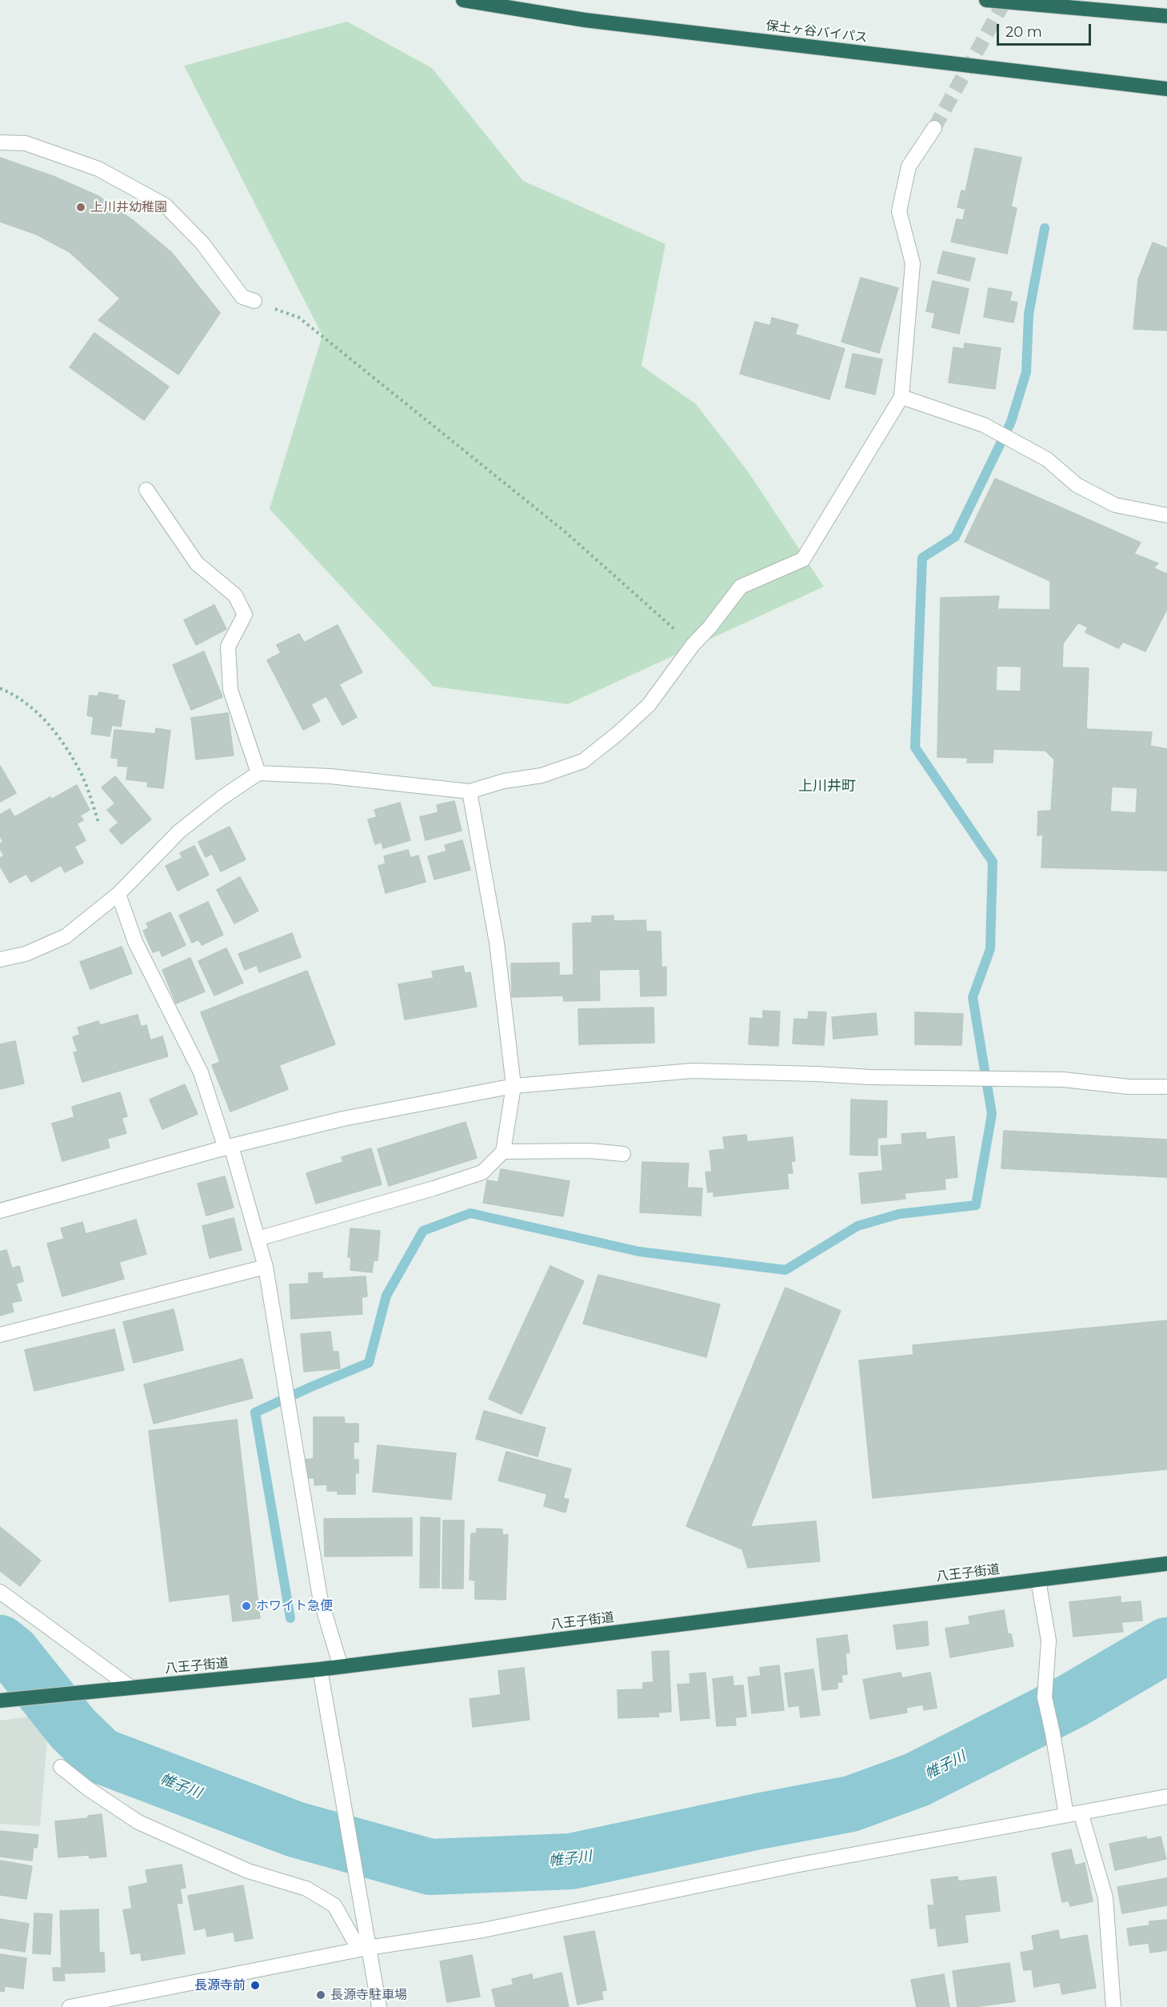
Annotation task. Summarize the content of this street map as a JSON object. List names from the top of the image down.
{
  "streets": {
    "highway": ["保土ヶ谷バイパス", "八王子街道"]
  },
  "districts": ["上川井町"],
  "water": ["帷子川"],
  "places": [
    "上川井幼稚園",
    "ホワイト急便",
    "長源寺前",
    "長源寺駐車場"
  ],
  "scale_bar": "20 m"
}
